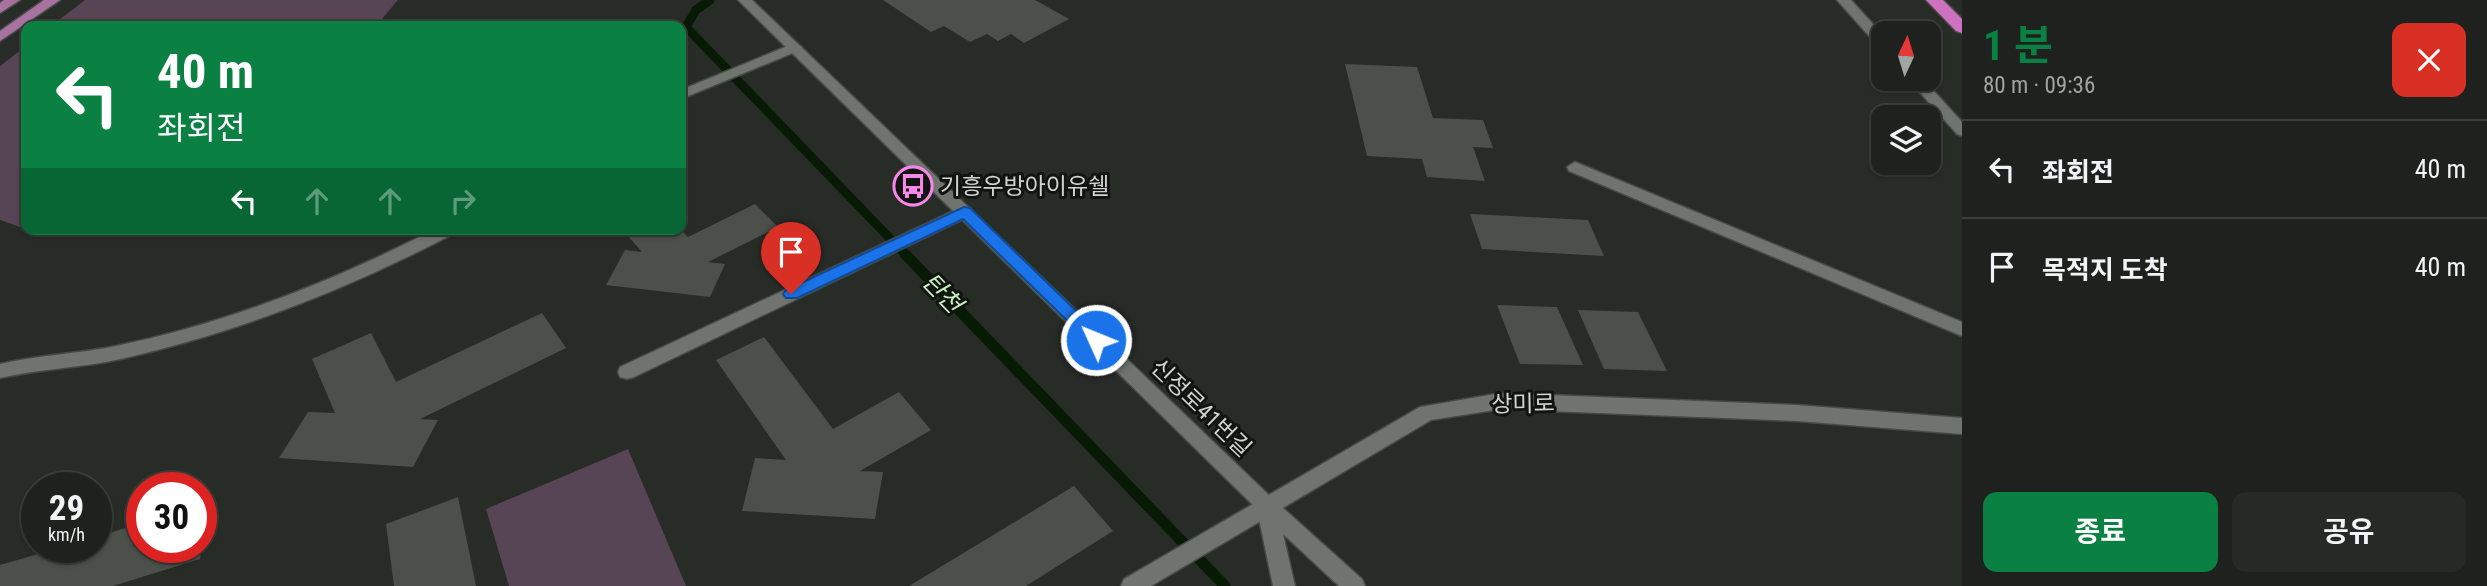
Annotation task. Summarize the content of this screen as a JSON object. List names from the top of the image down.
{
  "streets": {
    "street": ["상미로", "신정로41번길"]
  },
  "crossings": [
    ["상미로", "신정로41번길"]
  ],
  "water": ["탄천"],
  "places": {
    "bus stop": ["기흥우방아이유쉘"]
  },
  "north": "top",
  "page": {
    "heading": ["1 분", "80 m · 09:36"],
    "turn": ["40 m", "좌회전"],
    "list": [
      {
        "name": "좌회전",
        "value": "40 m"
      },
      {
        "name": "목적지 도착",
        "value": "40 m"
      }
    ],
    "speed": "29 km/h",
    "limit": "30",
    "buttons": ["종료", "공유"]
  }
}
